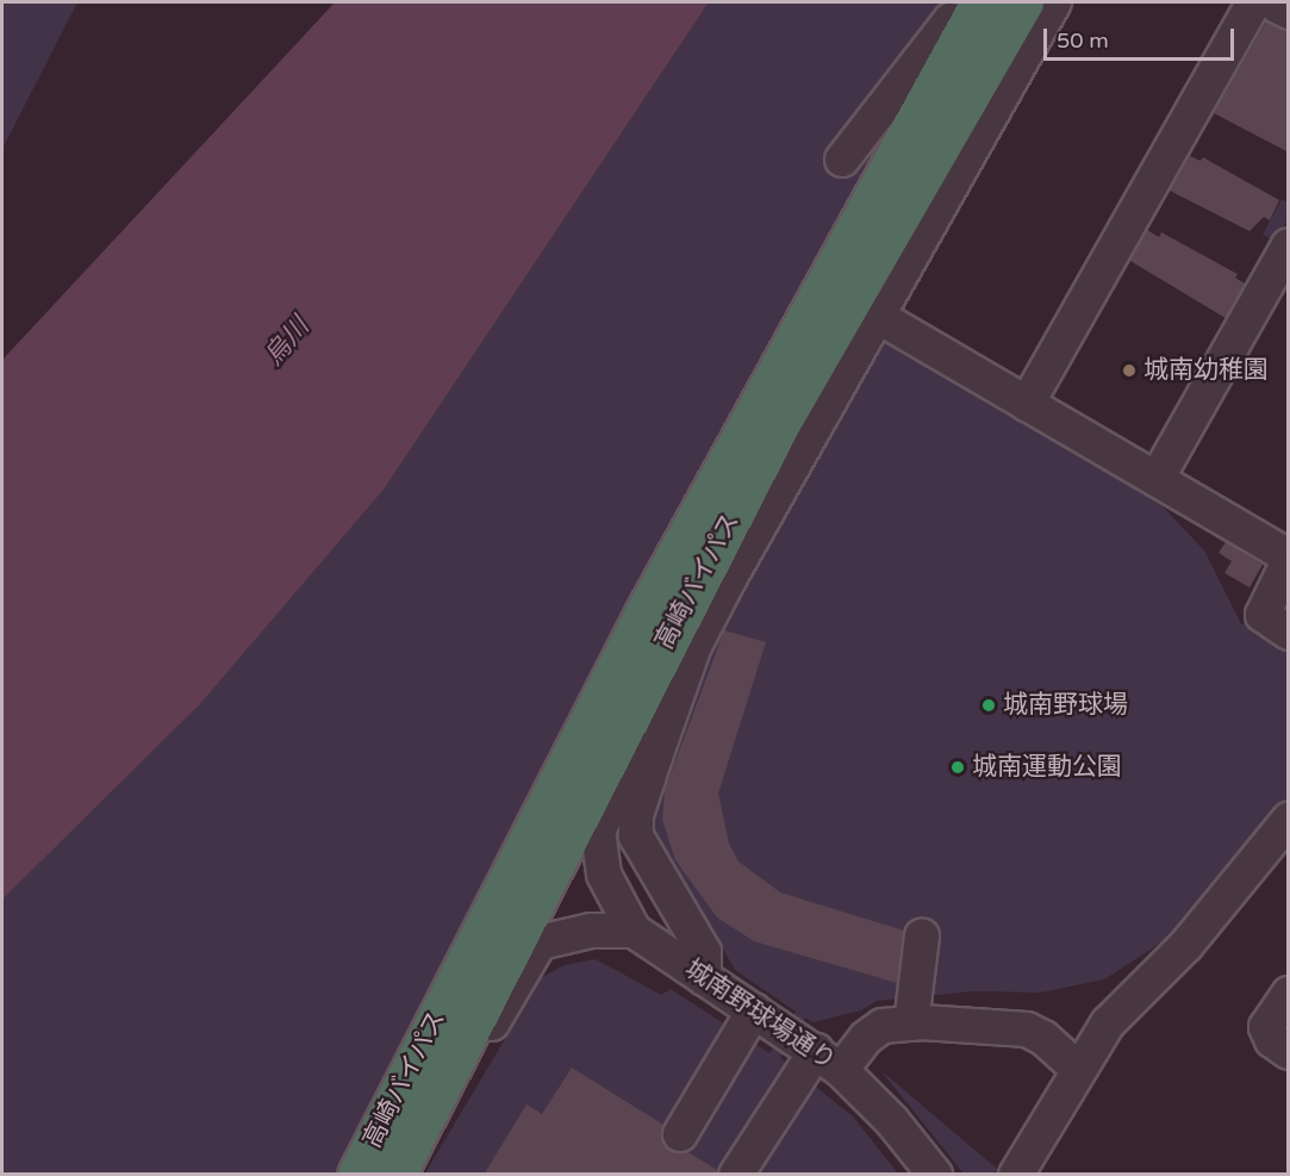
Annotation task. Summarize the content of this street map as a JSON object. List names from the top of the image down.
{
  "streets": {
    "highway": ["高崎バイパス"],
    "street": ["城南野球場通り"]
  },
  "water": ["烏川"],
  "places": ["城南幼稚園", "城南野球場", "城南運動公園"],
  "scale_bar": "50 m"
}
